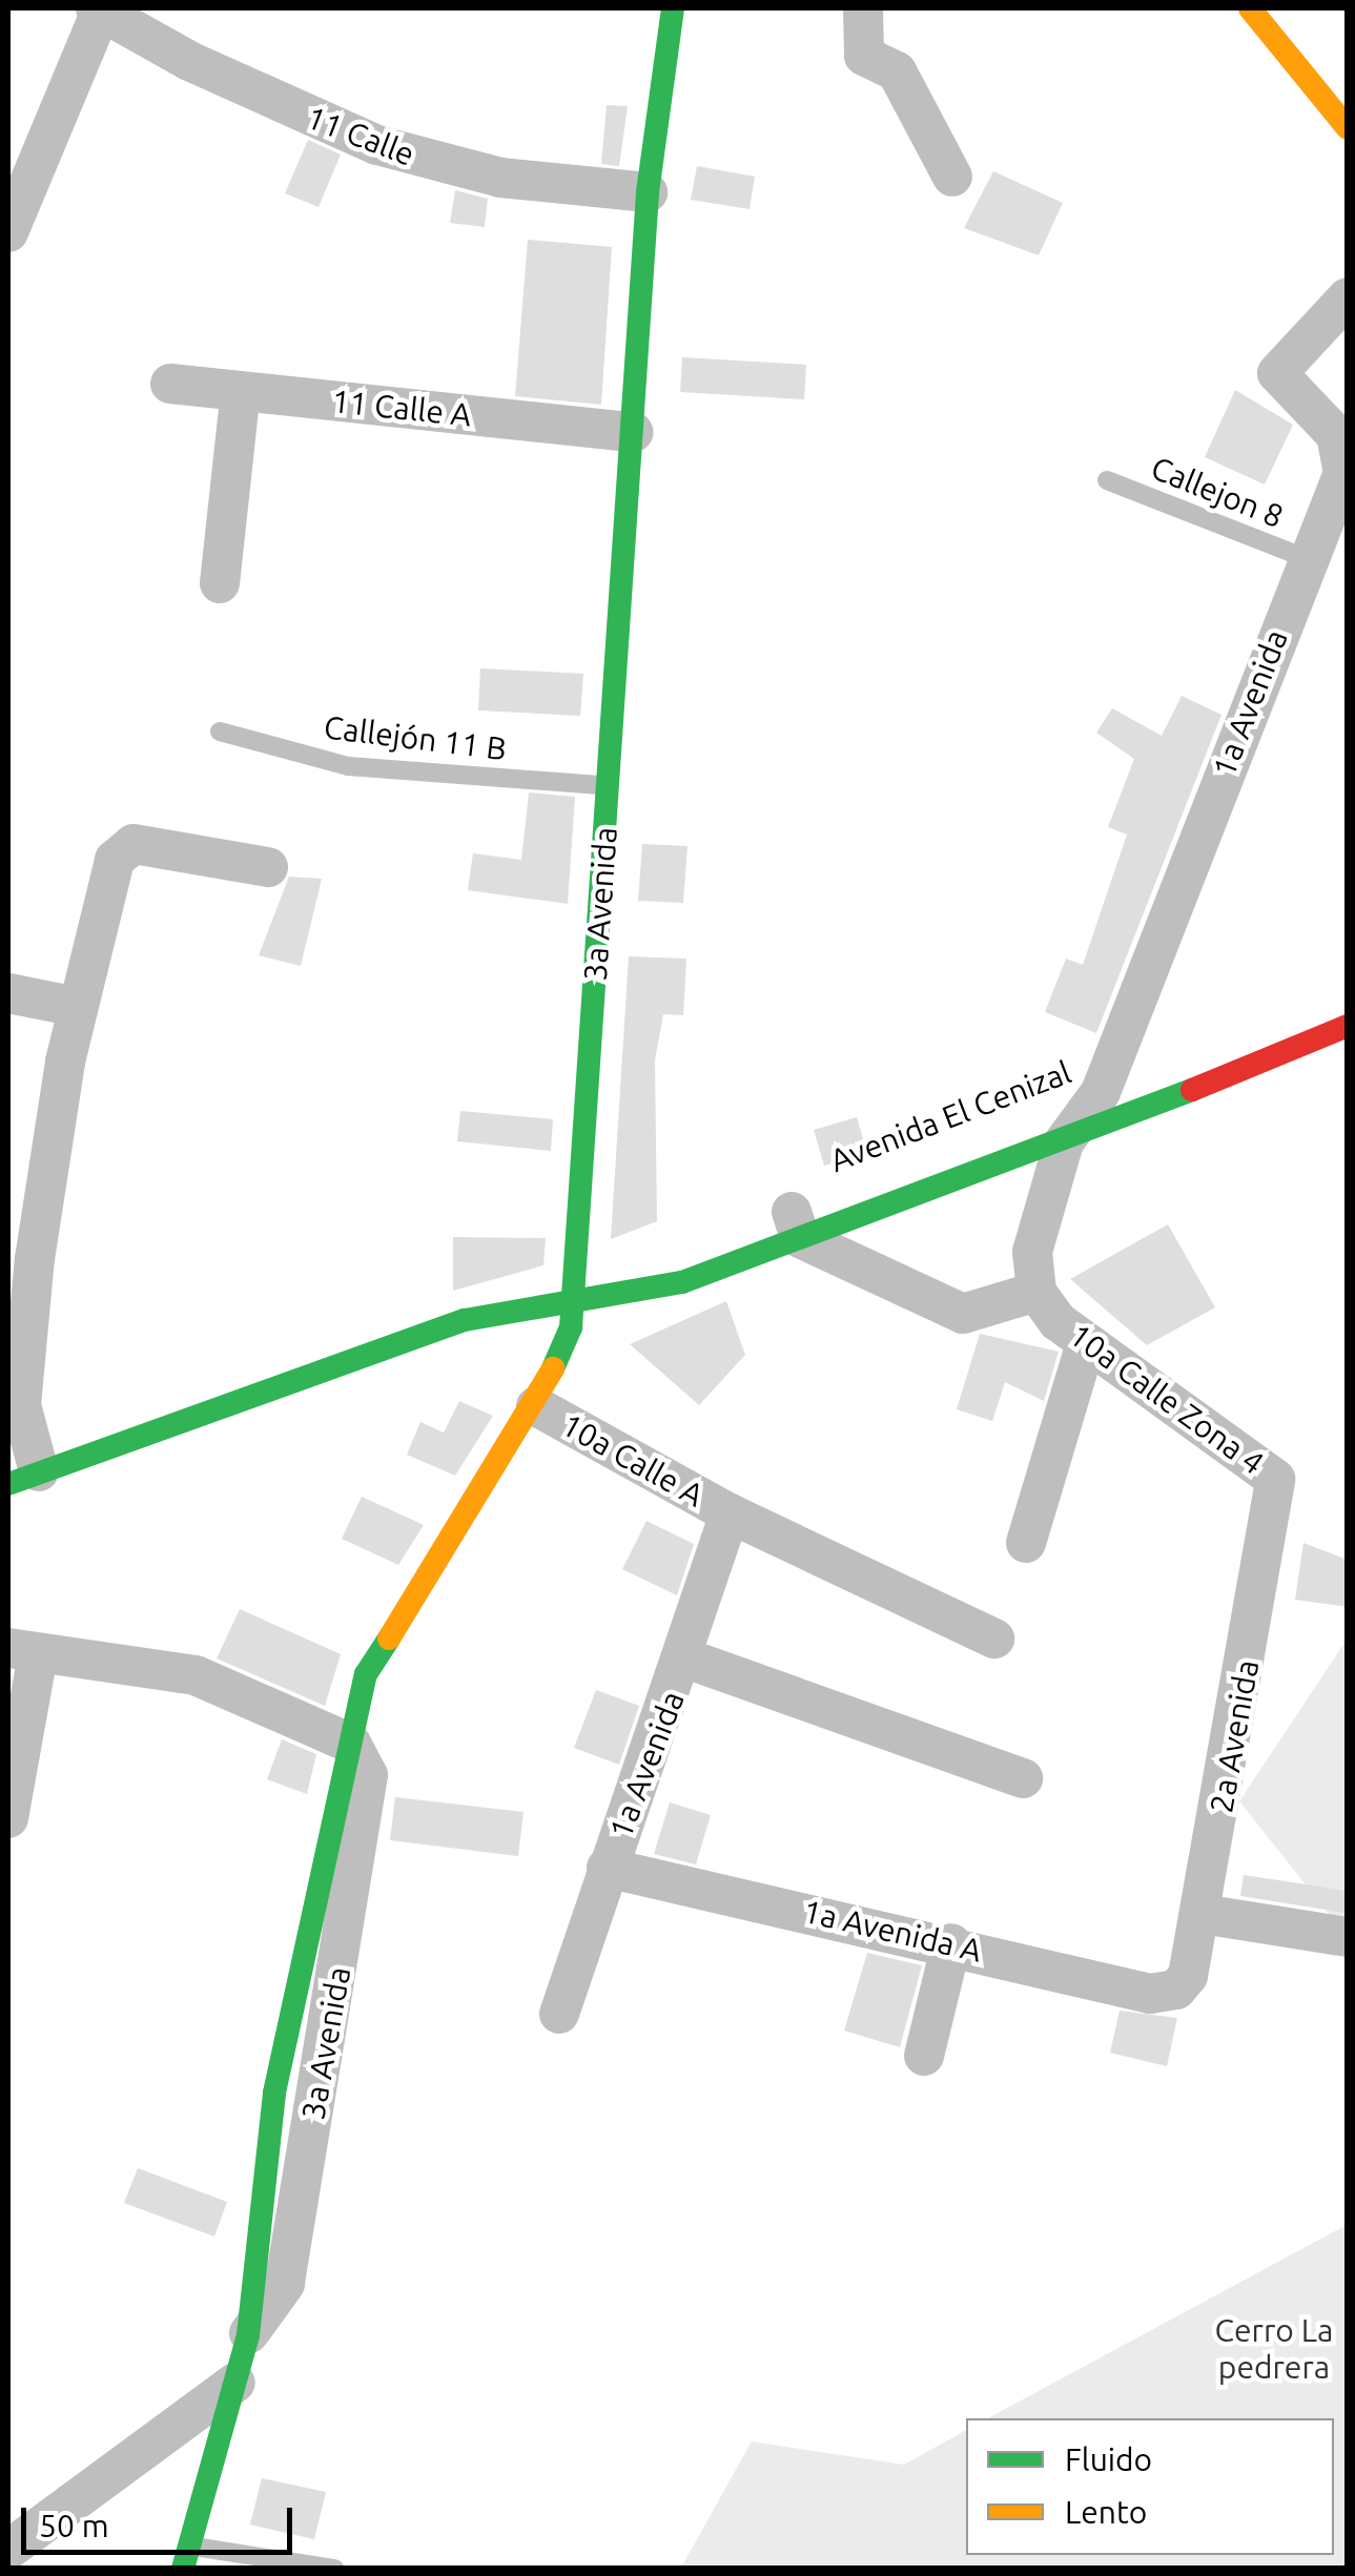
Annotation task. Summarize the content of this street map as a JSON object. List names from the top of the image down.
{
  "streets": {
    "street": [
      "11 Calle",
      "11 Calle A",
      "1a Avenida",
      "3a Avenida",
      "Avenida El Cenizal",
      "10a Calle Zona 4",
      "10a Calle A",
      "2a Avenida",
      "1a Avenida A"
    ],
    "lane": ["Callejon 8", "Callejón 11 B"]
  },
  "crossings": [
    ["11 Calle", "3a Avenida"],
    ["11 Calle A", "3a Avenida"],
    ["Callejon 8", "1a Avenida"],
    ["1a Avenida", "Avenida El Cenizal"],
    ["1a Avenida", "10a Calle A"],
    ["1a Avenida", "1a Avenida A"],
    ["Callejón 11 B", "3a Avenida"],
    ["3a Avenida", "Avenida El Cenizal"],
    ["3a Avenida", "10a Calle A"],
    ["10a Calle Zona 4", "2a Avenida"],
    ["2a Avenida", "1a Avenida A"]
  ],
  "parks": ["Cerro La pedrera"],
  "legend": ["Fluido", "Lento"],
  "scale_bar": "50 m"
}
